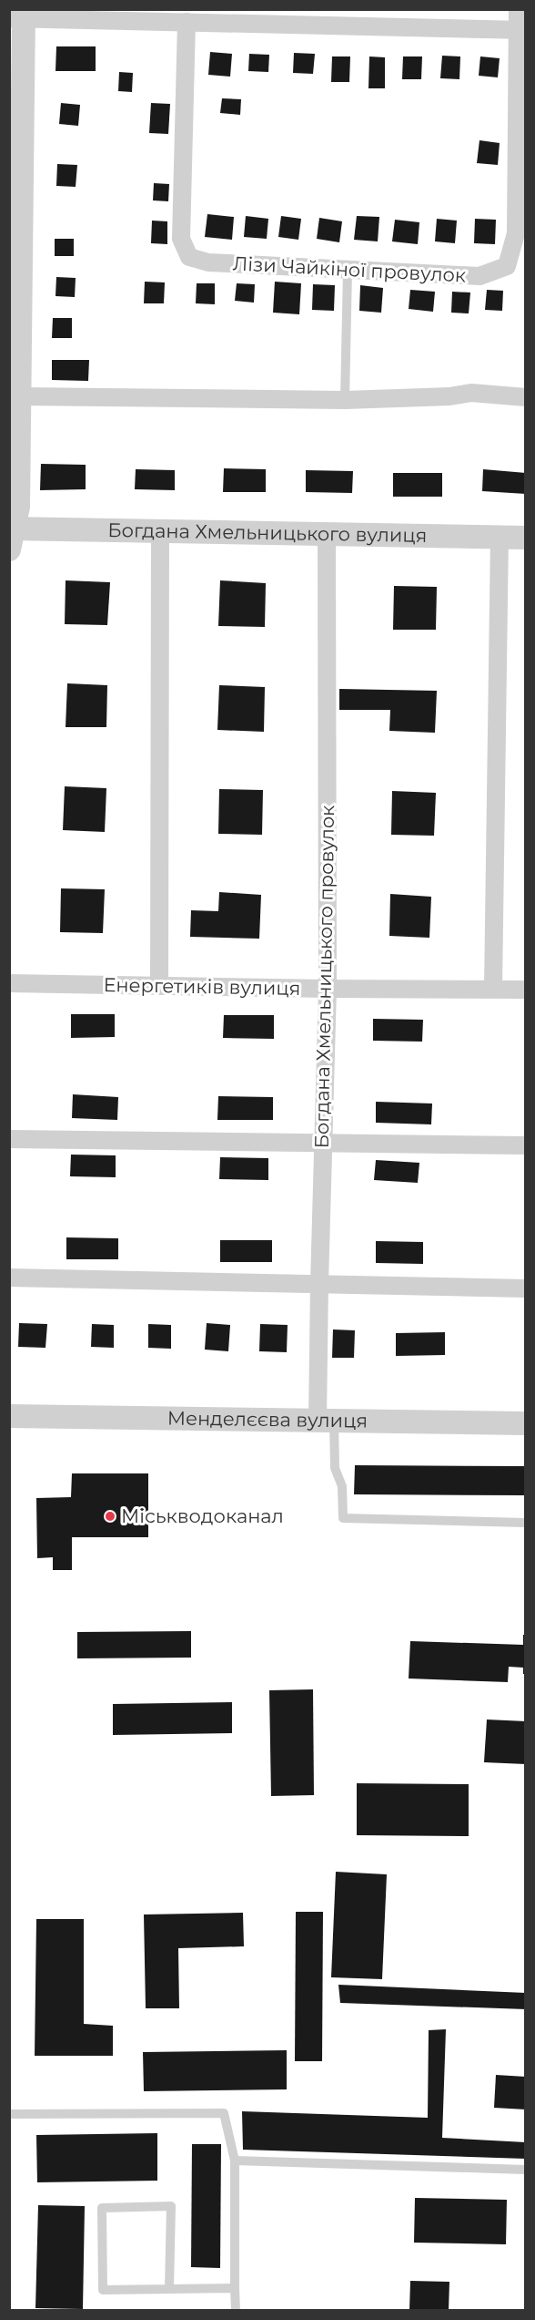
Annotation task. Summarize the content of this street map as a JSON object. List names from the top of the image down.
{
  "streets": {
    "street": [
      "Лізи Чайкіної провулок",
      "Богдана Хмельницького вулиця",
      "Богдана Хмельницького провулок",
      "Енергетиків вулиця",
      "Менделєєва вулиця"
    ]
  },
  "crossings": [
    ["Богдана Хмельницького вулиця", "Богдана Хмельницького провулок"],
    ["Богдана Хмельницького провулок", "Енергетиків вулиця"],
    ["Богдана Хмельницького провулок", "Менделєєва вулиця"]
  ],
  "places": ["Міськводоканал"]
}
